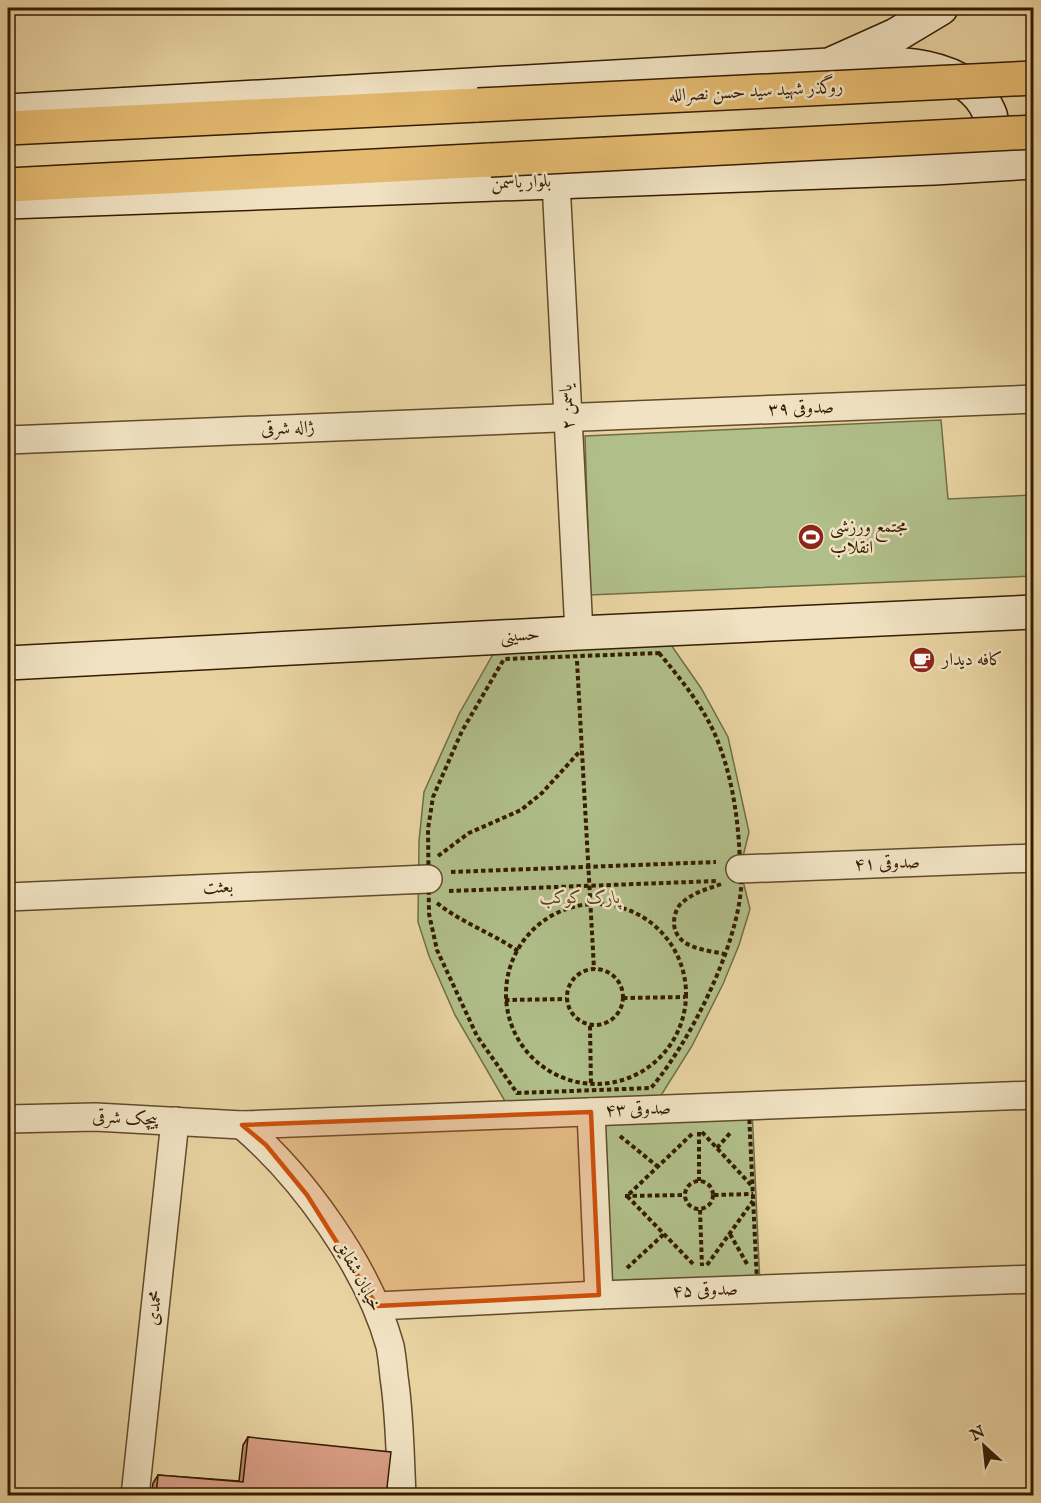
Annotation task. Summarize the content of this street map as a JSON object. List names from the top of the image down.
{
  "streets": {
    "main road": ["روگذر شهید سید حسن نصرالله"],
    "street": [
      "بلوار یاسمن",
      "یاسمن ۲",
      "صدوقی ۳۹",
      "ژاله شرقی",
      "حسینی",
      "صدوقی ۴۱",
      "بعثت",
      "صدوقی ۴۳",
      "پیچک شرقی",
      "خیابان شقایق",
      "صدوقی ۴۵",
      "محمدی"
    ]
  },
  "crossings": [
    ["بلوار یاسمن", "یاسمن ۲"],
    ["یاسمن ۲", "صدوقی ۳۹"],
    ["یاسمن ۲", "ژاله شرقی"],
    ["یاسمن ۲", "حسینی"],
    ["صدوقی ۳۹", "ژاله شرقی"],
    ["صدوقی ۴۳", "پیچک شرقی"],
    ["صدوقی ۴۳", "خیابان شقایق"],
    ["پیچک شرقی", "خیابان شقایق"],
    ["پیچک شرقی", "محمدی"],
    ["خیابان شقایق", "صدوقی ۴۵"]
  ],
  "parks": ["پارک کوکب"],
  "places": {
    "sports": ["مجتمع ورزشی انقلاب"],
    "cafe": ["کافه دیدار"]
  },
  "north": "top left"
}
